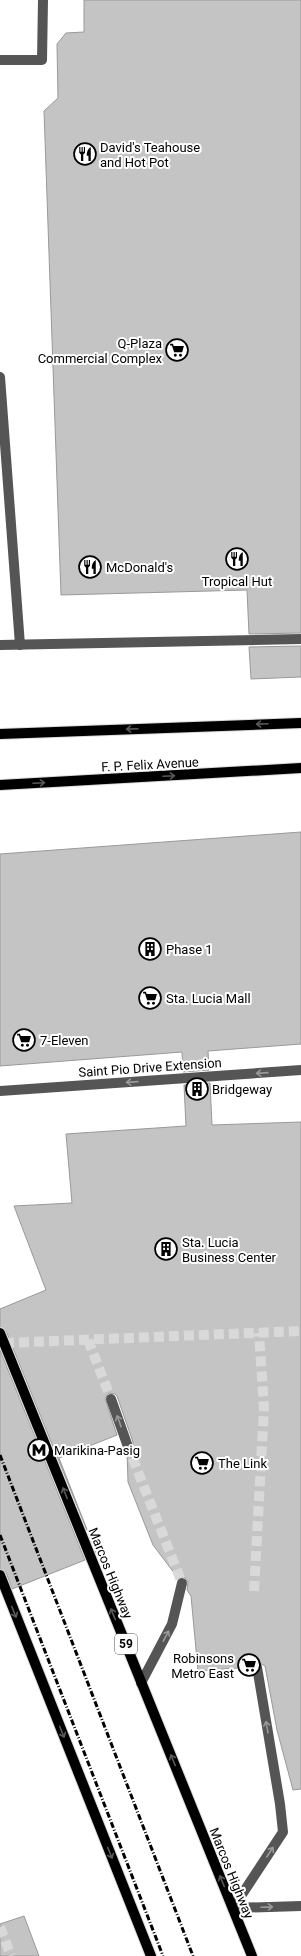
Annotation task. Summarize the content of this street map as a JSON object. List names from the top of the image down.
{
  "streets": {
    "main road": ["F. P. Felix Avenue", "Marcos Highway", "59"],
    "street": ["Saint Pio Drive Extension"]
  },
  "one_way": ["Saint Pio Drive Extension", "Marcos Highway"],
  "places": {
    "restaurant": ["David's Teahouse and Hot Pot", "Tropical Hut", "McDonald's"],
    "supermarket": [
      "Q-Plaza Commercial Complex",
      "Sta. Lucia Mall",
      "7-Eleven",
      "The Link",
      "Robinsons Metro East"
    ],
    "building": ["Phase 1", "Bridgeway", "Sta. Lucia Business Center"],
    "metro station": ["Marikina-Pasig"]
  }
}
